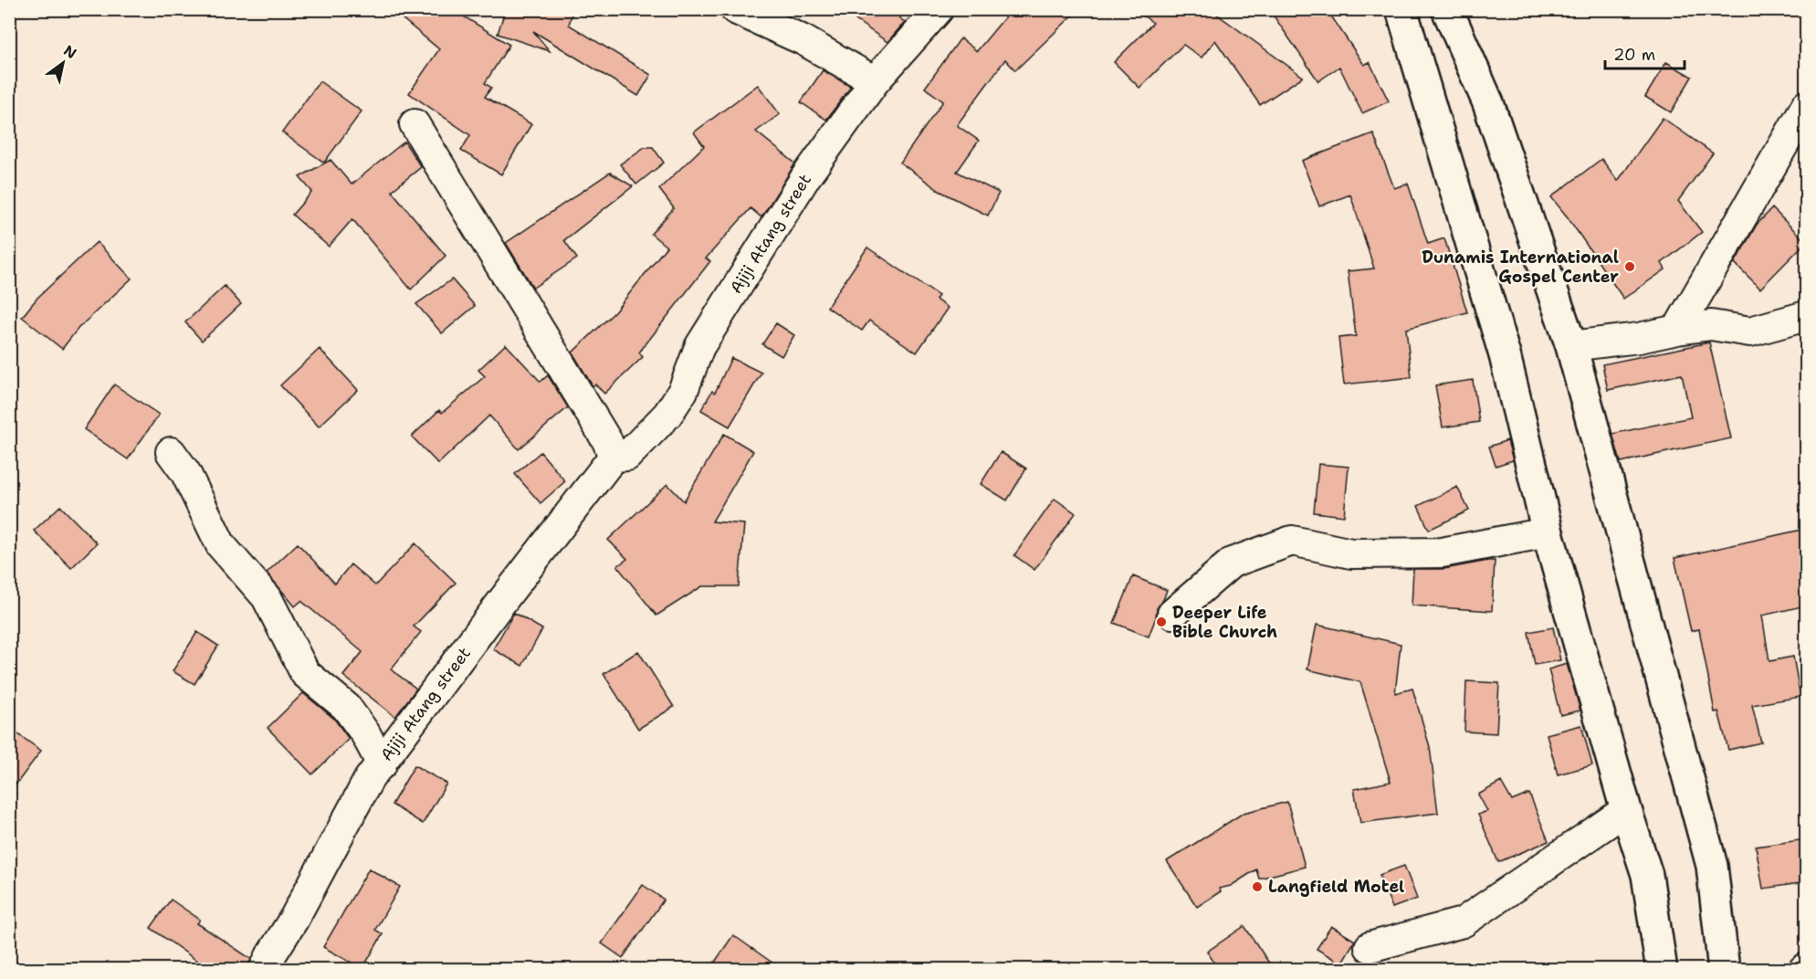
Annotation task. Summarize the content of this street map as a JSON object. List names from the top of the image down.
{
  "streets": {
    "street": ["Ajiji Atang street"]
  },
  "places": ["Dunamis International Gospel Center", "Deeper Life Bible Church", "Langfield Motel"],
  "scale_bar": "20 m",
  "north": "top right"
}
